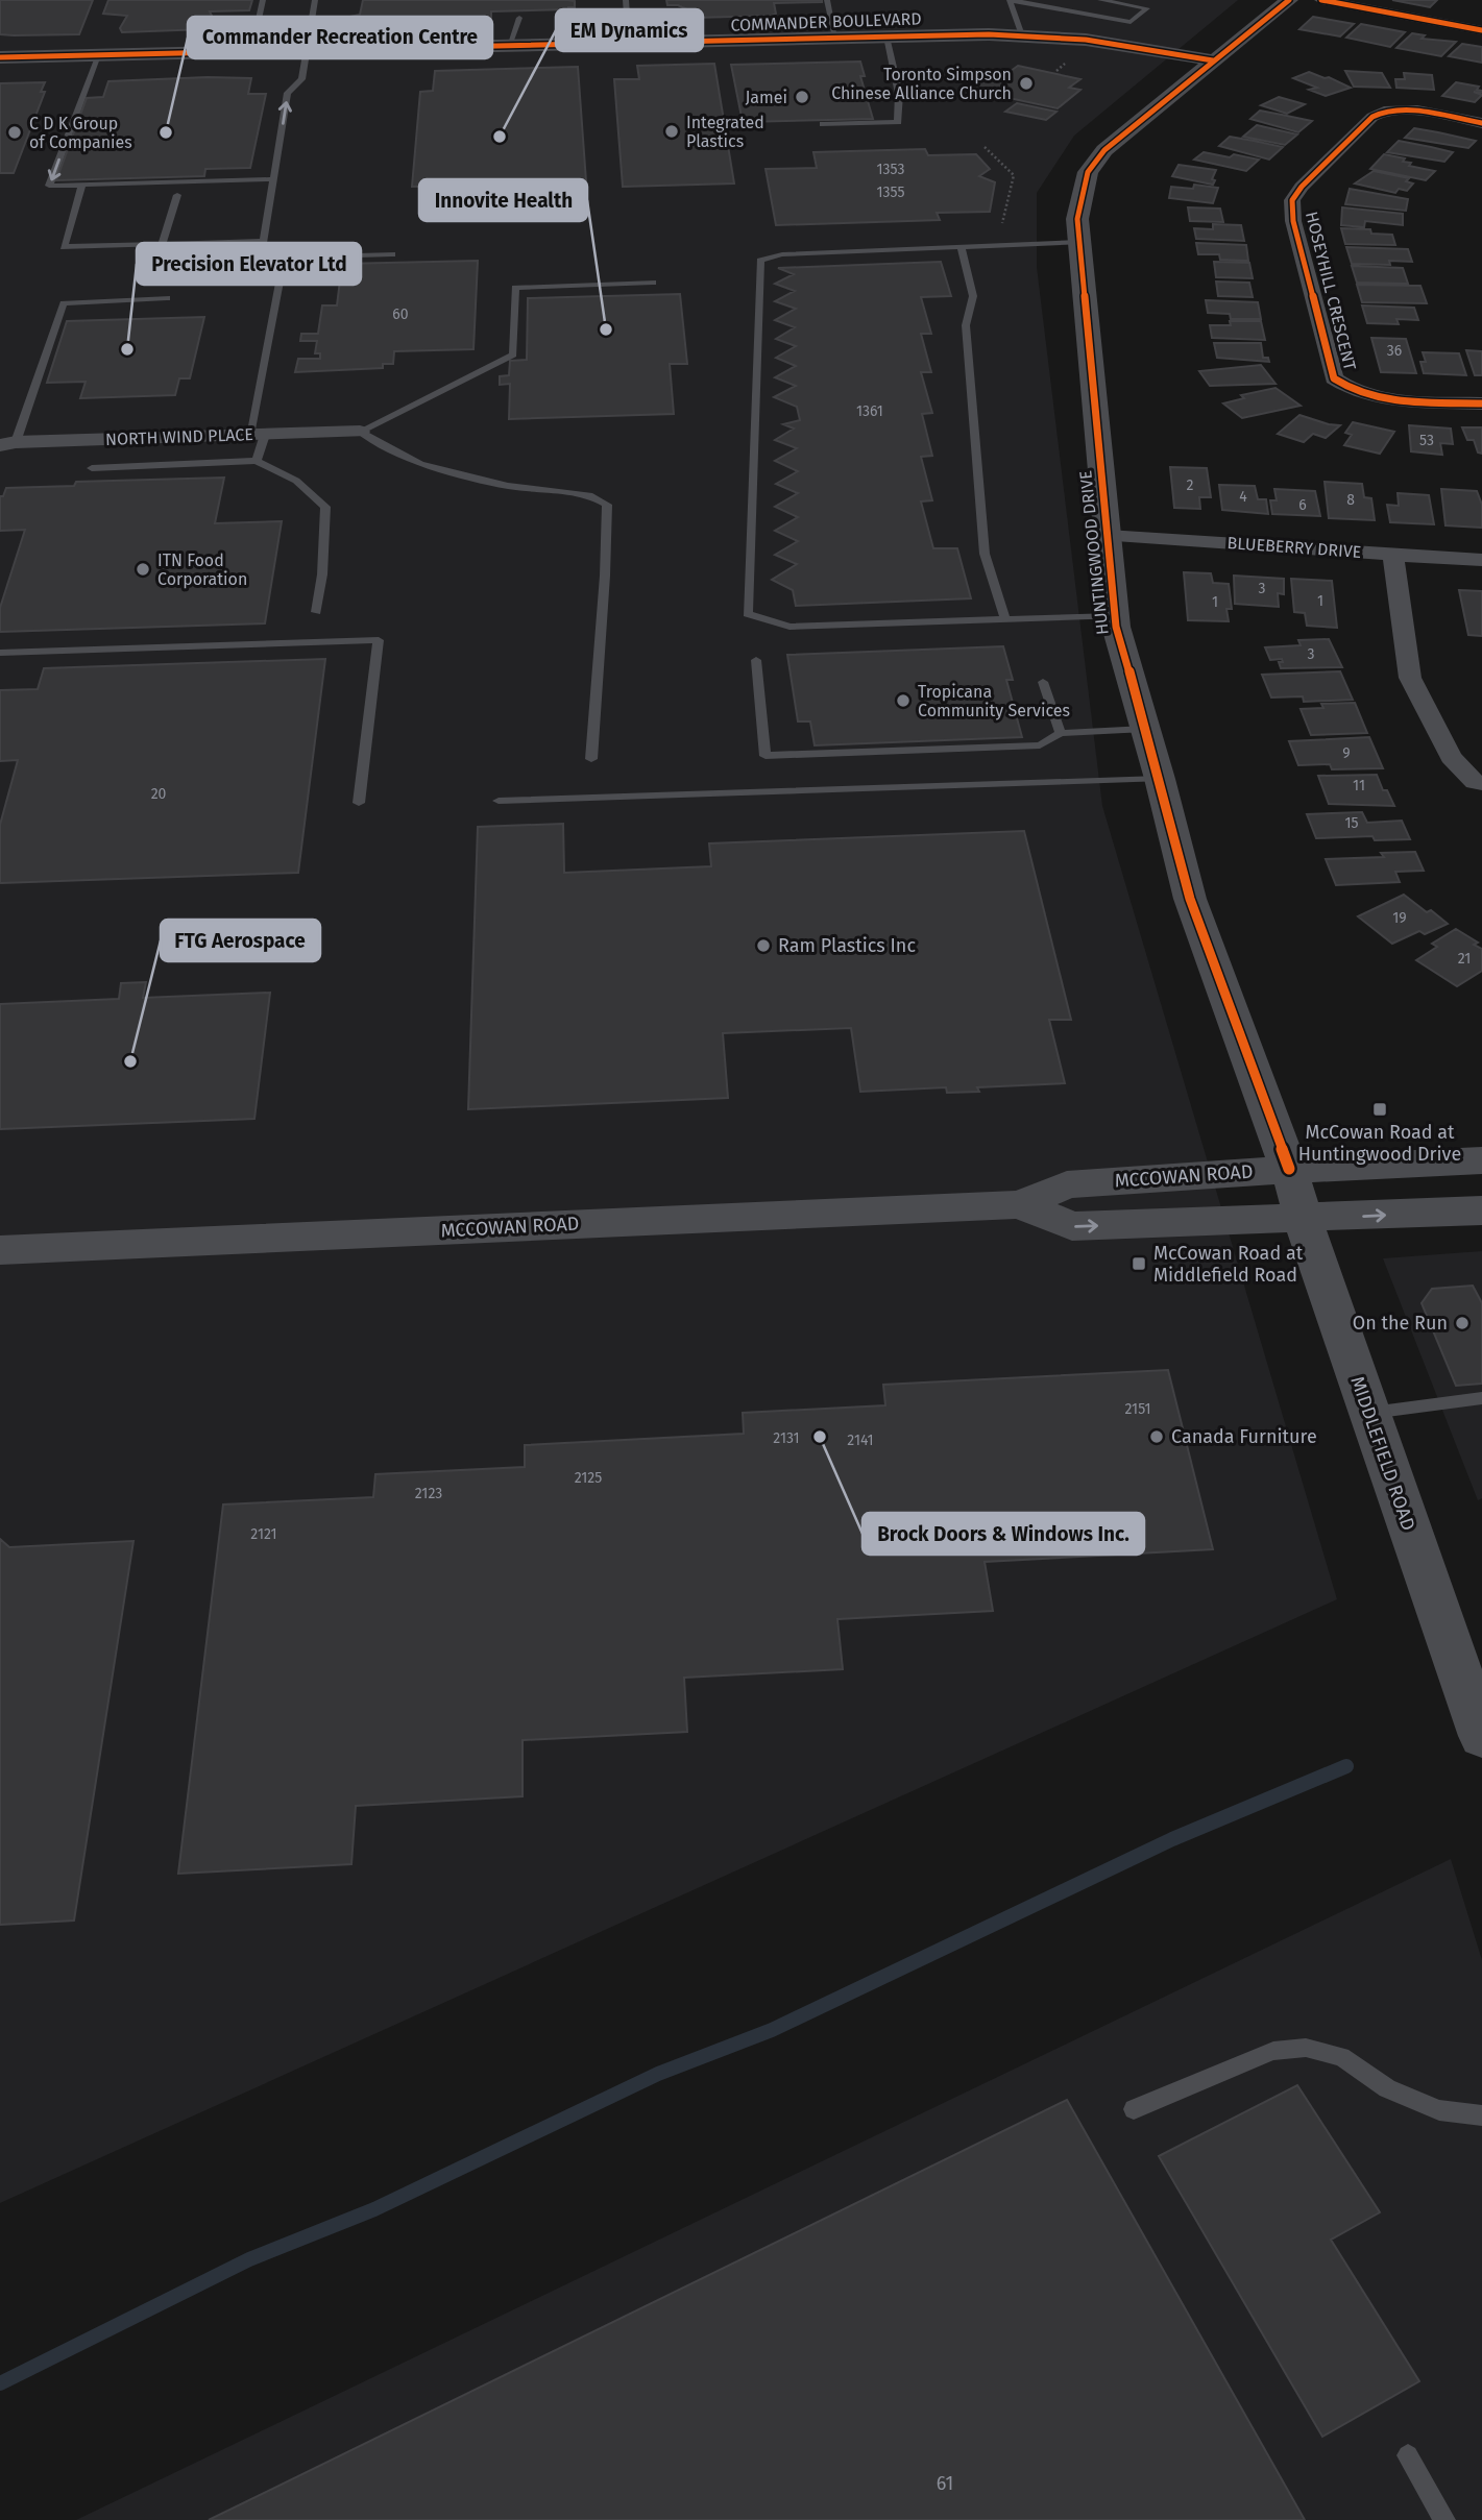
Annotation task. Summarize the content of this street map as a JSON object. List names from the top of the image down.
{
  "streets": {
    "street": [
      "COMMANDER BOULEVARD",
      "HOSEYHILL CRESCENT",
      "NORTH WIND PLACE",
      "BLUEBERRY DRIVE",
      "HUNTINGWOOD DRIVE",
      "MCCOWAN ROAD",
      "MIDDLEFIELD ROAD"
    ]
  },
  "crossings": [
    ["COMMANDER BOULEVARD", "HUNTINGWOOD DRIVE"],
    ["BLUEBERRY DRIVE", "HUNTINGWOOD DRIVE"],
    ["HUNTINGWOOD DRIVE", "MCCOWAN ROAD"],
    ["HUNTINGWOOD DRIVE", "MIDDLEFIELD ROAD"],
    ["MCCOWAN ROAD", "MIDDLEFIELD ROAD"]
  ],
  "places": {
    "other": [
      "Toronto Simpson Chinese Alliance Church",
      "Jamei",
      "Integrated Plastics",
      "C D K Group of Companies",
      "Commander Recreation Centre",
      "EM Dynamics",
      "Innovite Health",
      "Precision Elevator Ltd",
      "ITN Food Corporation",
      "Tropicana Community Services",
      "Ram Plastics Inc",
      "FTG Aerospace",
      "On the Run",
      "Brock Doors & Windows Inc.",
      "Canada Furniture"
    ],
    "transit": ["McCowan Road at Huntingwood Drive", "McCowan Road at Middlefield Road"]
  },
  "house_numbers": [
    "1353",
    "1355",
    "60",
    "36",
    "1361",
    "53",
    "2",
    "4",
    "8",
    "6",
    "3",
    "1",
    "1",
    "3",
    "9",
    "11",
    "20",
    "15",
    "19",
    "21",
    "2151",
    "2131",
    "2141",
    "2125",
    "2123",
    "2121",
    "61"
  ]
}
